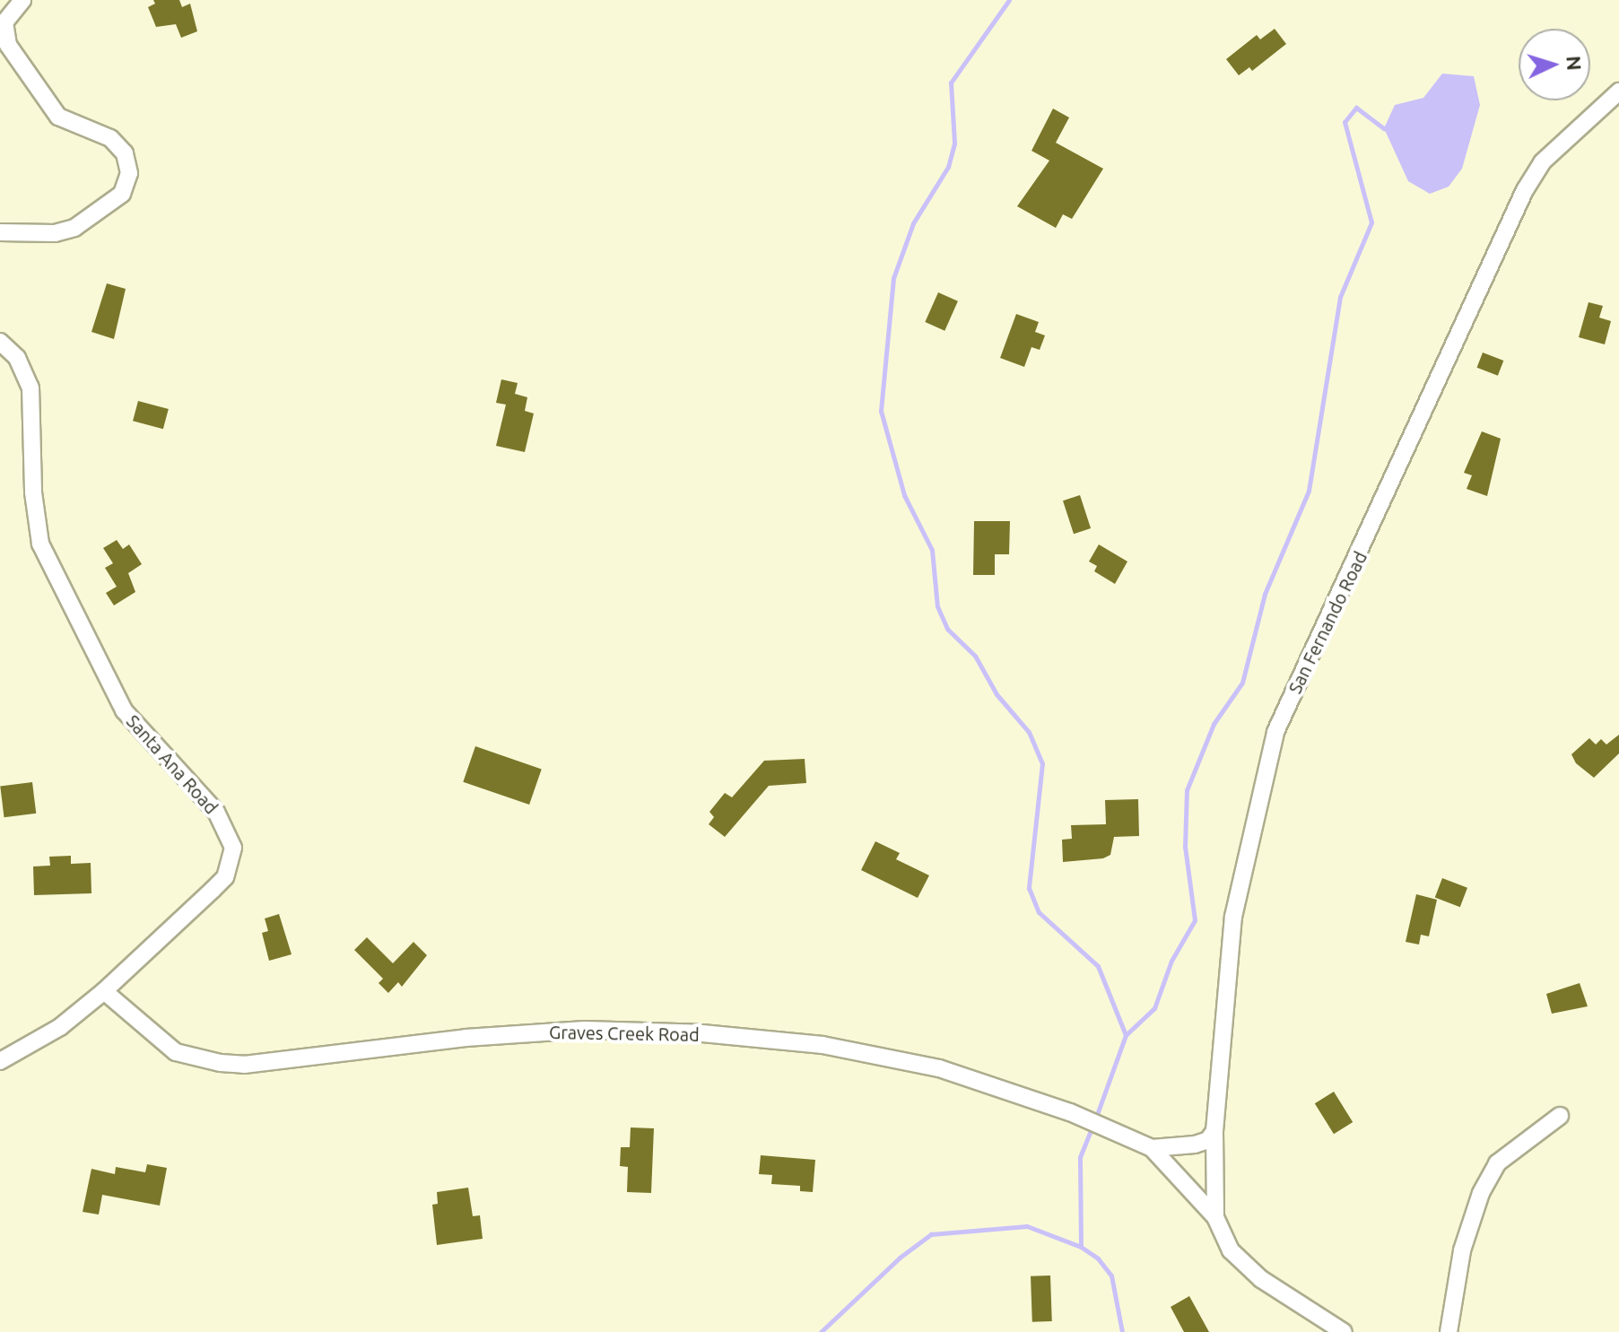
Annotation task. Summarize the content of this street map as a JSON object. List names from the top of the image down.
{
  "streets": {
    "street": ["San Fernando Road", "Santa Ana Road", "Graves Creek Road"]
  },
  "crossings": [
    ["San Fernando Road", "Graves Creek Road"],
    ["Santa Ana Road", "Graves Creek Road"]
  ],
  "north": "right"
}
